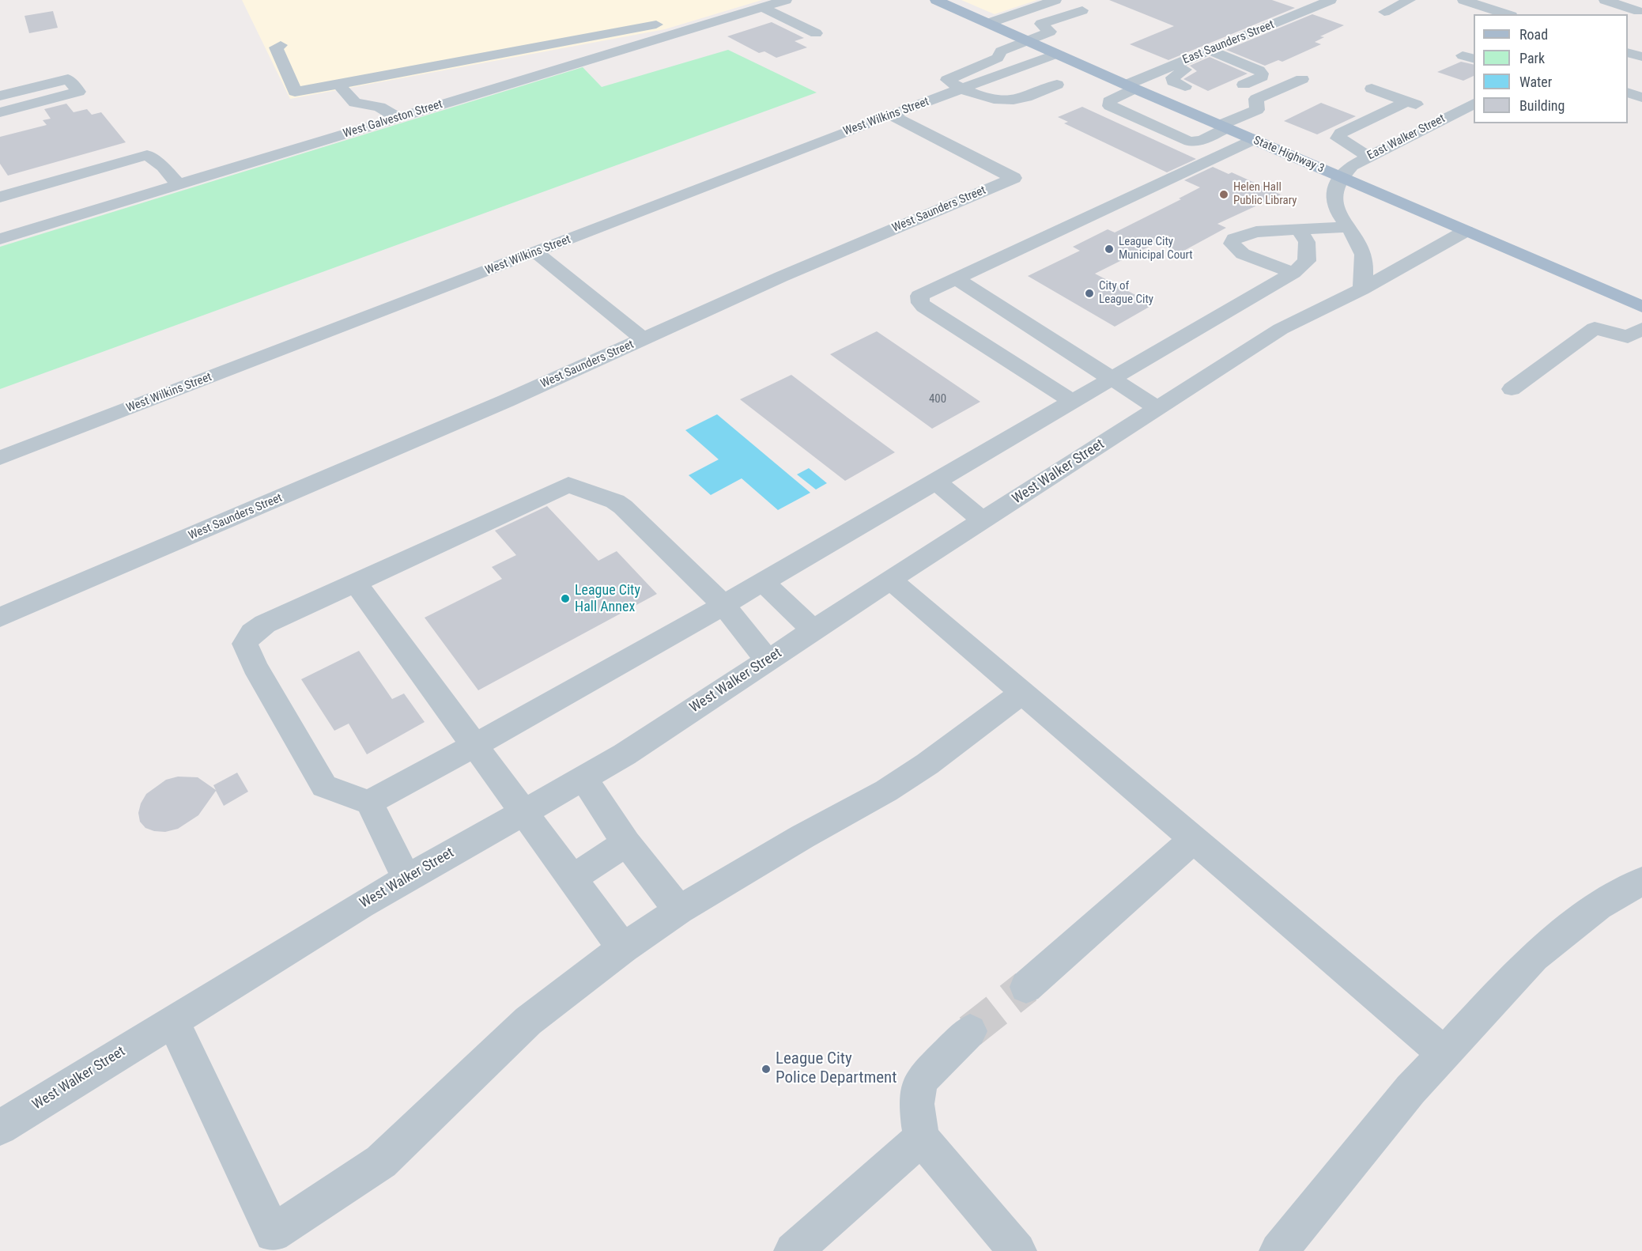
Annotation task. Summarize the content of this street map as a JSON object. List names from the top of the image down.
{
  "streets": {
    "main road": ["State Highway 3"],
    "street": [
      "East Saunders Street",
      "West Wilkins Street",
      "West Galveston Street",
      "East Walker Street",
      "West Saunders Street",
      "West Walker Street"
    ]
  },
  "crossings": [
    ["East Saunders Street", "State Highway 3"],
    ["West Wilkins Street", "State Highway 3"],
    ["West Wilkins Street", "West Saunders Street"],
    ["East Walker Street", "State Highway 3"],
    ["State Highway 3", "West Walker Street"]
  ],
  "places": [
    "Helen Hall Public Library",
    "League City Municipal Court",
    "City of League City",
    "League City Hall Annex",
    "League City Police Department"
  ],
  "house_numbers": ["400"],
  "legend": [
    "Road",
    "Park",
    "Water",
    "Building"
  ]
}
